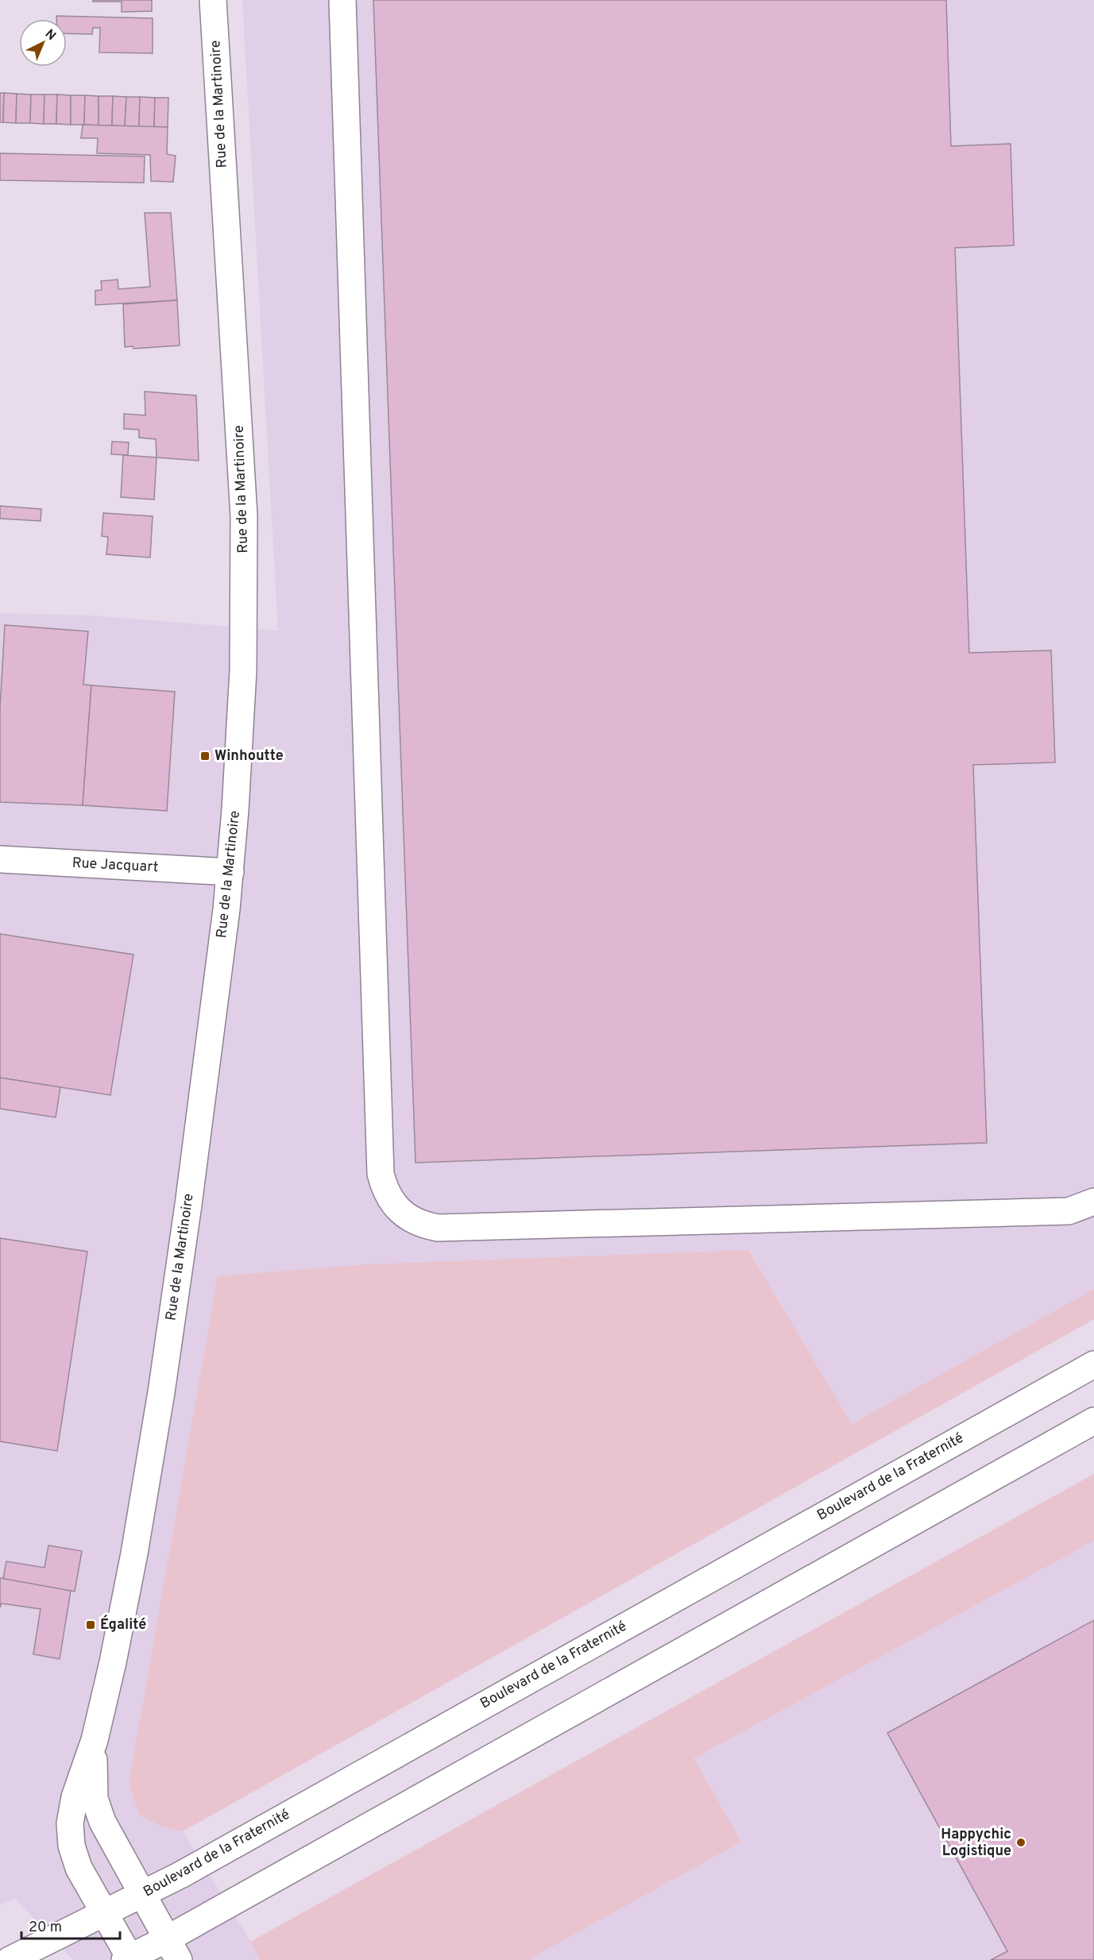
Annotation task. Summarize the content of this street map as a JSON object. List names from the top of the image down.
{
  "streets": {
    "street": ["Rue de la Martinoire", "Rue Jacquart", "Boulevard de la Fraternité"]
  },
  "crossings": [
    ["Rue de la Martinoire", "Rue Jacquart"],
    ["Rue de la Martinoire", "Boulevard de la Fraternité"]
  ],
  "places": {
    "transit": ["Winhoutte", "Égalité"],
    "other": ["Happychic Logistique"]
  },
  "scale_bar": "20 m",
  "north": "top right"
}
